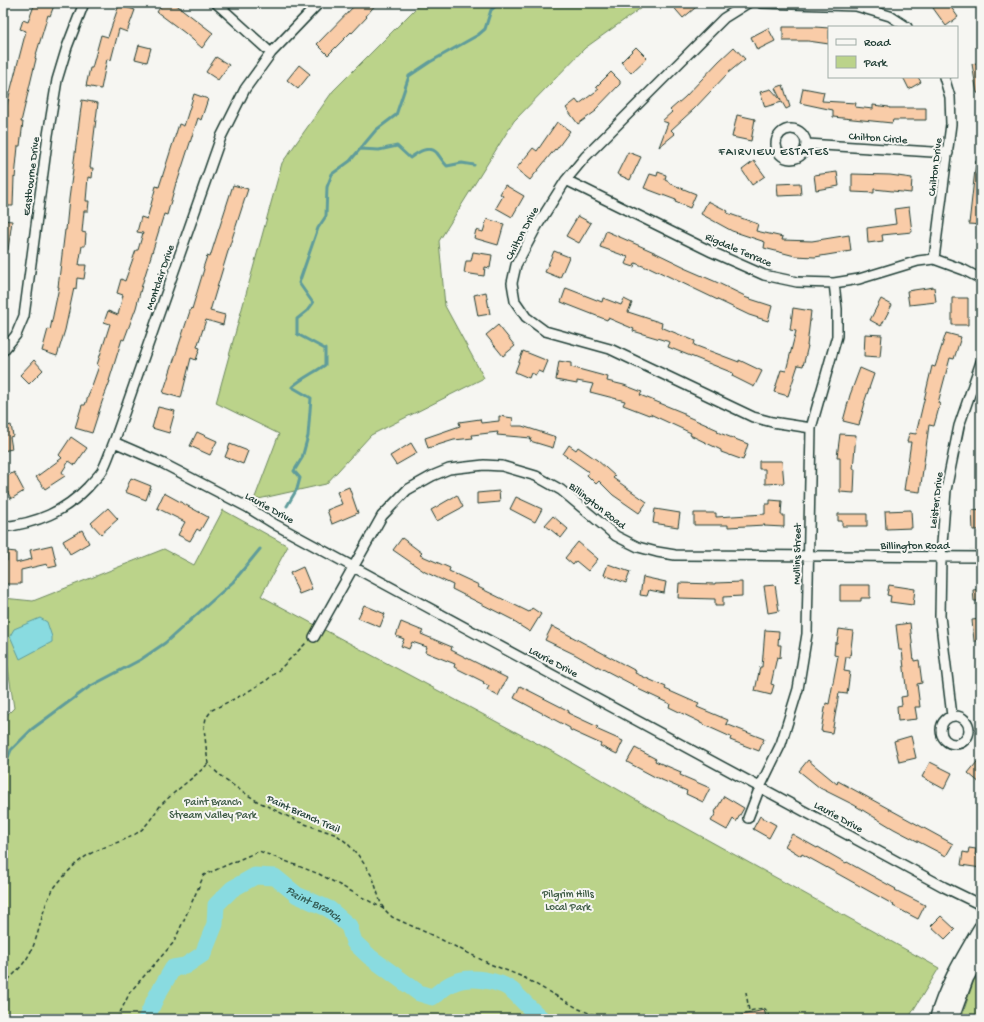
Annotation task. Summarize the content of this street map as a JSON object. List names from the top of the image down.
{
  "streets": {
    "street": [
      "Chilton Circle",
      "Chilton Drive",
      "Eastbourne Drive",
      "Rigdale Terrace",
      "Montclair Drive",
      "Leister Drive",
      "Billington Road",
      "Laurie Drive",
      "Mullins Street"
    ],
    "path": ["Paint Branch Trail"]
  },
  "crossings": [
    ["Chilton Circle", "Chilton Drive"],
    ["Chilton Drive", "Rigdale Terrace"],
    ["Chilton Drive", "Mullins Street"],
    ["Rigdale Terrace", "Mullins Street"],
    ["Montclair Drive", "Laurie Drive"],
    ["Leister Drive", "Billington Road"],
    ["Billington Road", "Laurie Drive"],
    ["Billington Road", "Mullins Street"],
    ["Laurie Drive", "Mullins Street"]
  ],
  "districts": ["FAIRVIEW ESTATES"],
  "water": ["Paint Branch"],
  "parks": ["Paint Branch Stream Valley Park", "Pilgrim Hills Local Park"],
  "legend": ["Road", "Park"]
}
